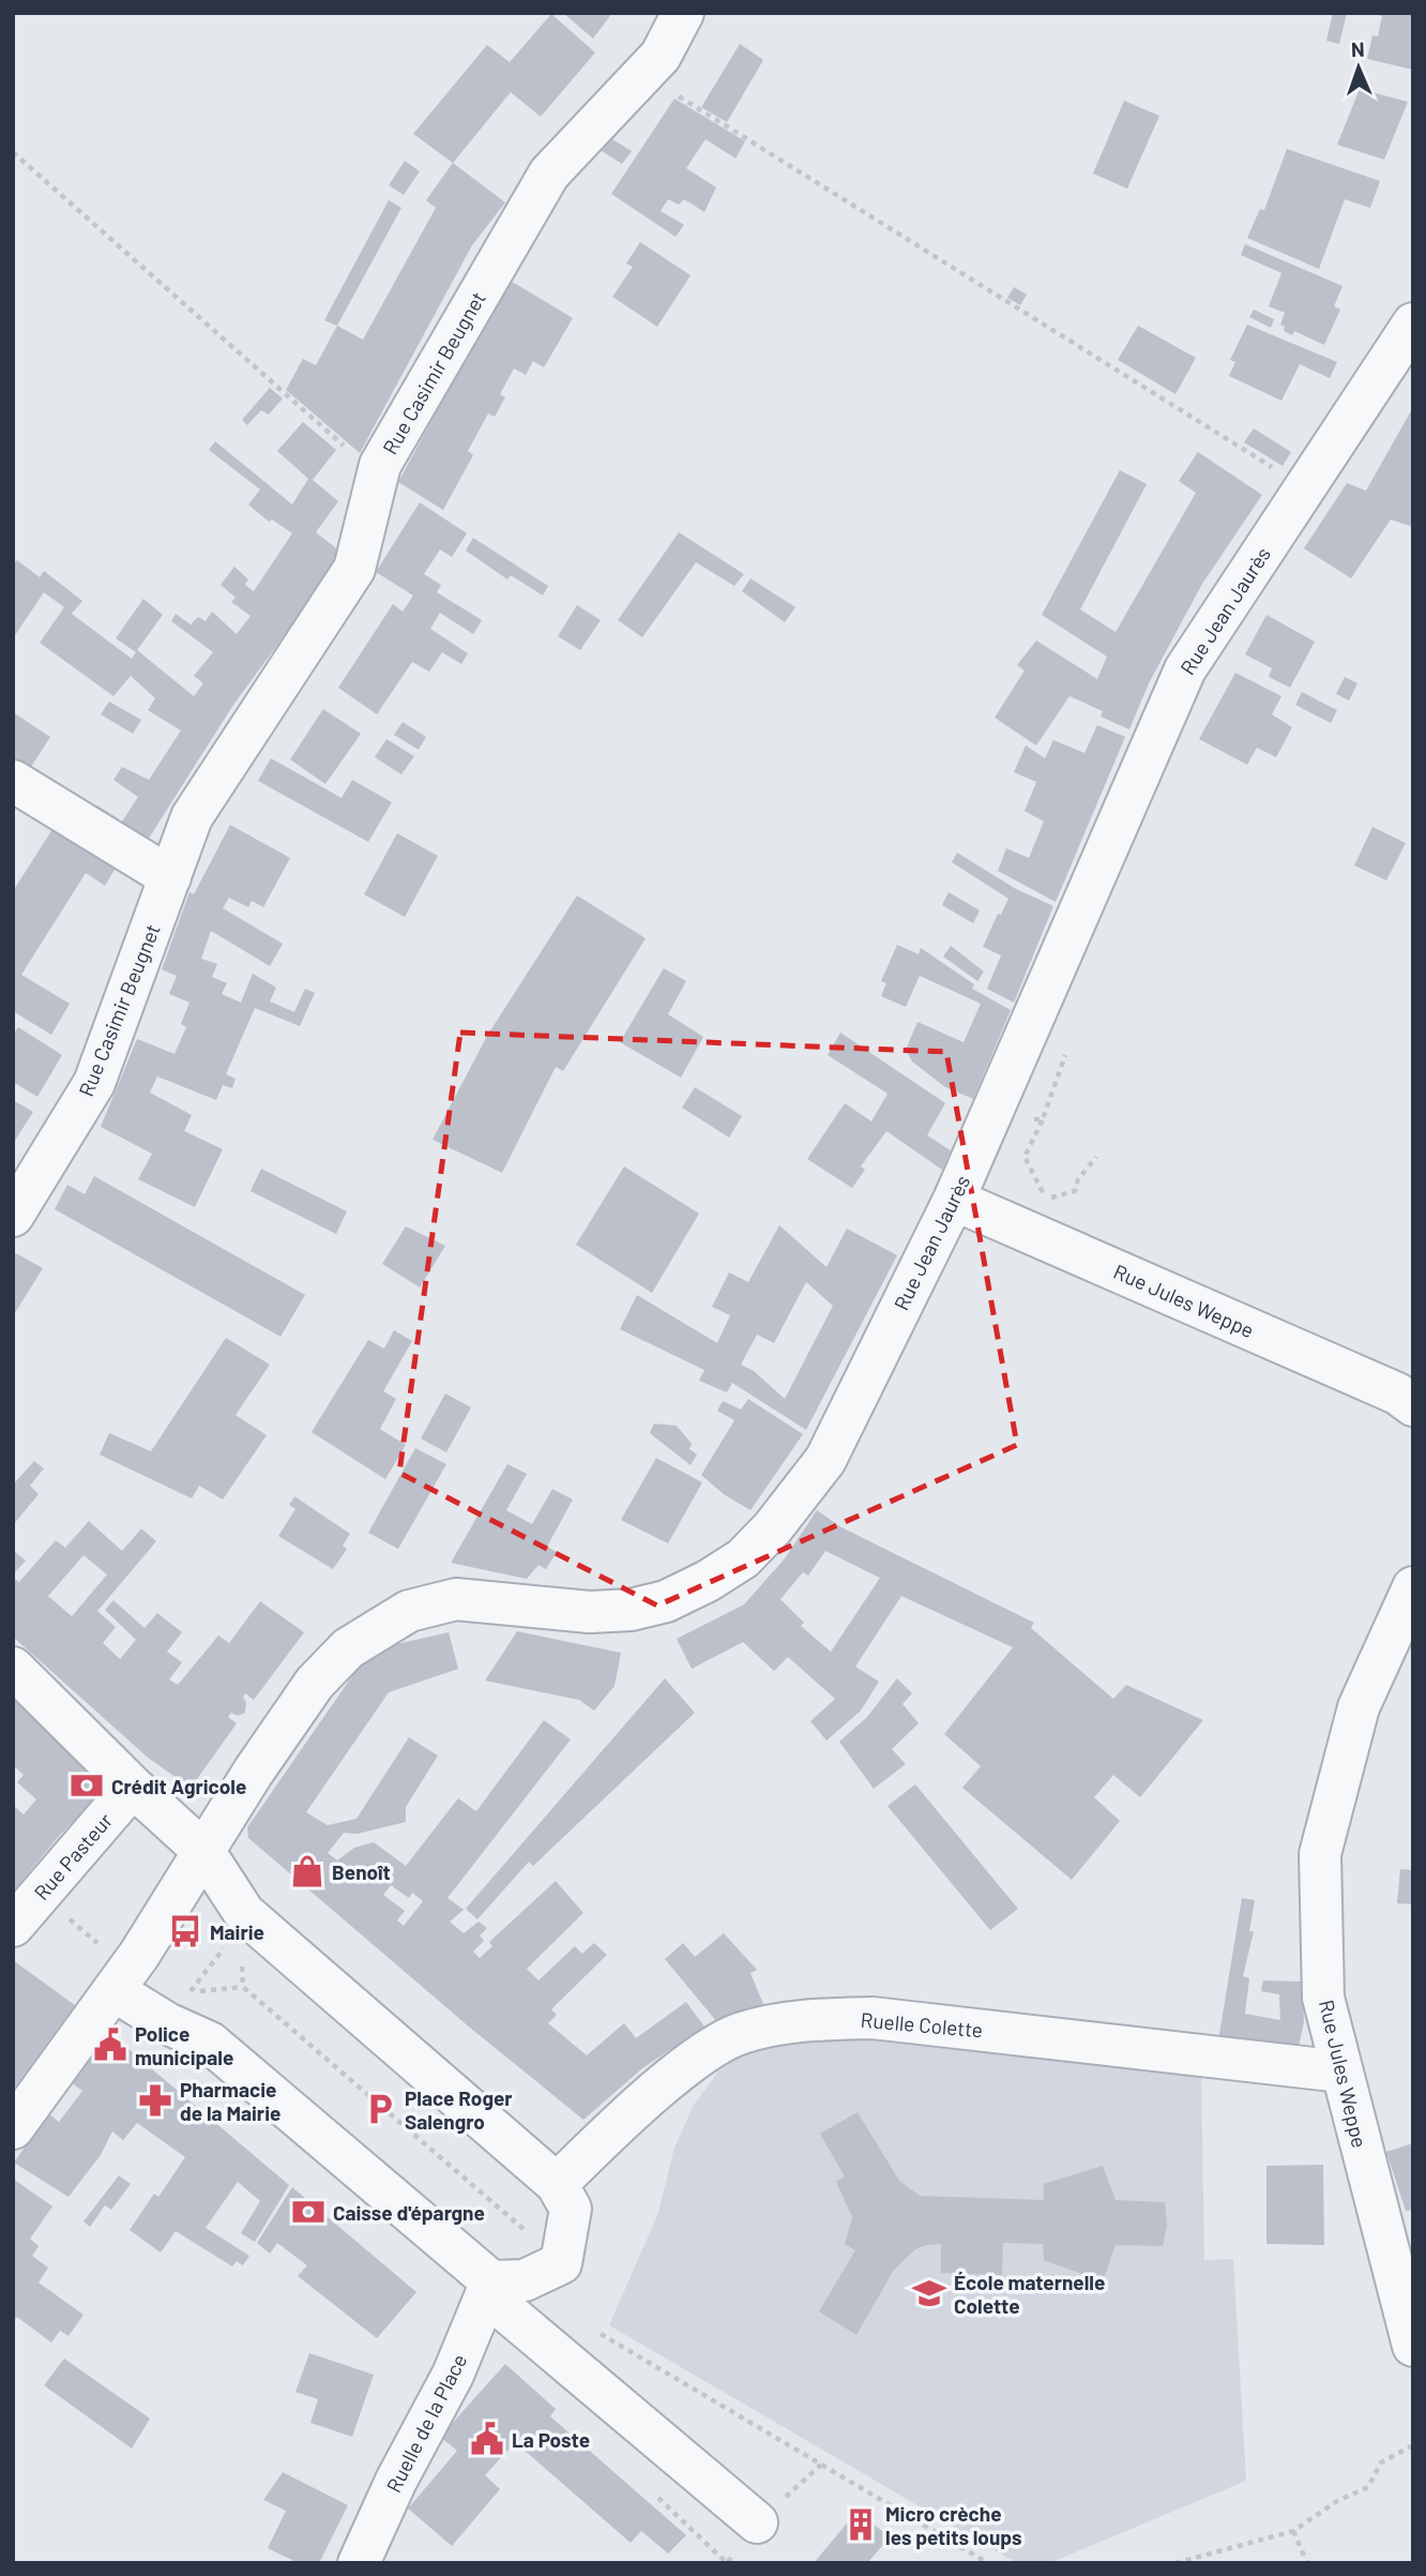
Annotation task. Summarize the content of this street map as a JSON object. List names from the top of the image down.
{
  "streets": {
    "street": [
      "Rue Casimir Beugnet",
      "Rue Jean Jaurès",
      "Rue Jules Weppe",
      "Rue Pasteur",
      "Ruelle Colette",
      "Ruelle de la Place"
    ]
  },
  "crossings": [
    ["Rue Jean Jaurès", "Rue Jules Weppe"],
    ["Rue Jules Weppe", "Ruelle Colette"]
  ],
  "places": {
    "bank": ["Crédit Agricole", "Caisse d'épargne"],
    "shop": ["Benoît"],
    "bus stop": ["Mairie"],
    "public building": ["Police municipale", "La Poste"],
    "pharmacy": ["Pharmacie de la Mairie"],
    "parking": ["Place Roger Salengro"],
    "school or university": ["École maternelle Colette"],
    "building": ["Micro crèche les petits loups"]
  },
  "north": "top"
}
